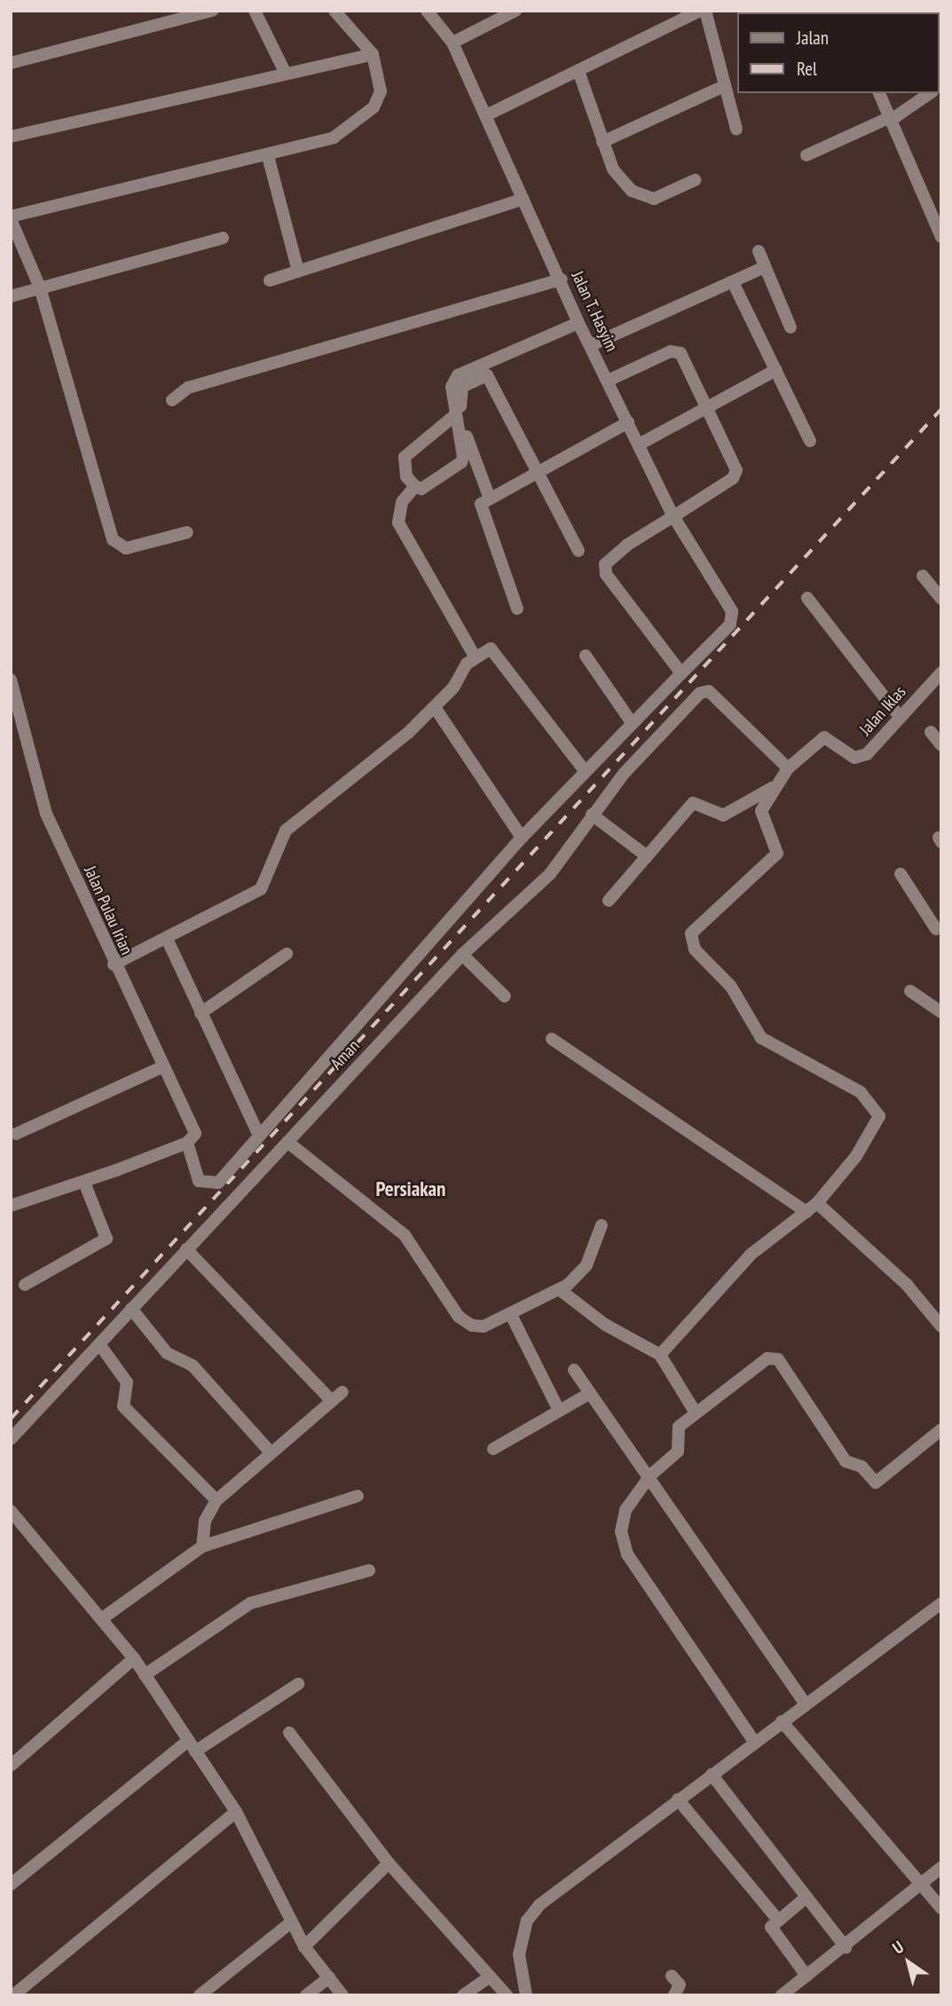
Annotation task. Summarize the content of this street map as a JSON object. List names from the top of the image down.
{
  "streets": {
    "street": [
      "Jalan T. Hasyim",
      "Jalan Iklas",
      "Jalan Pulau Irian",
      "Aman"
    ]
  },
  "crossings": [
    ["Jalan Iklas", "Aman"]
  ],
  "districts": ["Persiakan"],
  "legend": ["Jalan", "Rel"],
  "north": "top left"
}
